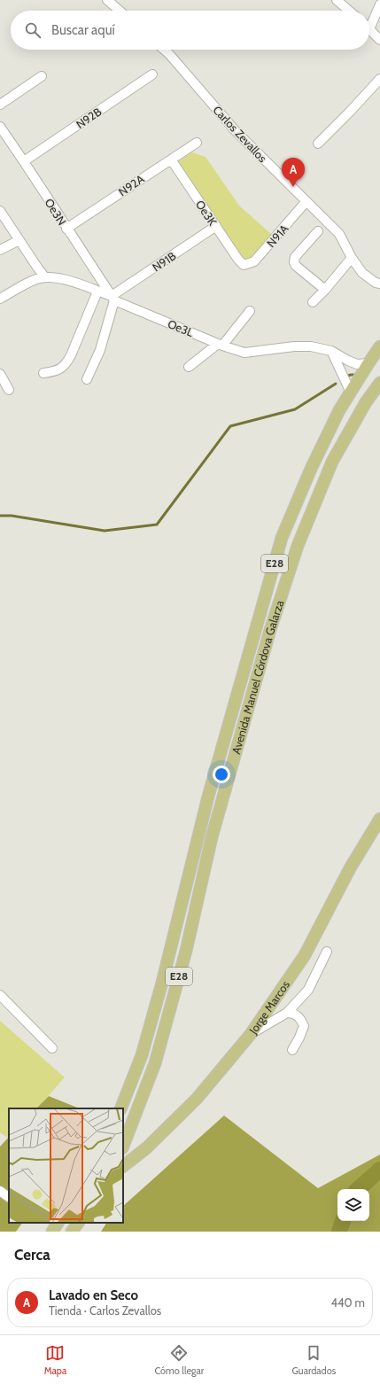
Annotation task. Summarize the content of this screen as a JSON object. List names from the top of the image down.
{
  "streets": {
    "main road": ["E28", "Avenida Manuel Córdova Galarza", "Jorge Marcos"],
    "street": [
      "N92B",
      "Carlos Zevallos",
      "N92A",
      "Oe3N",
      "Oe3K",
      "N91A",
      "N91B",
      "Oe3L"
    ]
  },
  "crossings": [
    ["N92B", "Oe3N"],
    ["Carlos Zevallos", "N91A"],
    ["N92A", "Oe3N"],
    ["N92A", "Oe3K"],
    ["Oe3N", "N91B"],
    ["Oe3N", "Oe3L"],
    ["Oe3K", "N91A"],
    ["Oe3K", "N91B"],
    ["N91B", "Oe3L"],
    ["Oe3L", "Avenida Manuel Córdova Galarza"]
  ],
  "page": {
    "search": "Buscar aquí",
    "pins": "A",
    "heading": "Cerca",
    "list": [
      {
        "mark": "A",
        "name": "Lavado en Seco",
        "note": "Tienda · Carlos Zevallos",
        "value": "440 m"
      }
    ],
    "nav": ["Mapa", "Cómo llegar", "Guardados"]
  }
}
